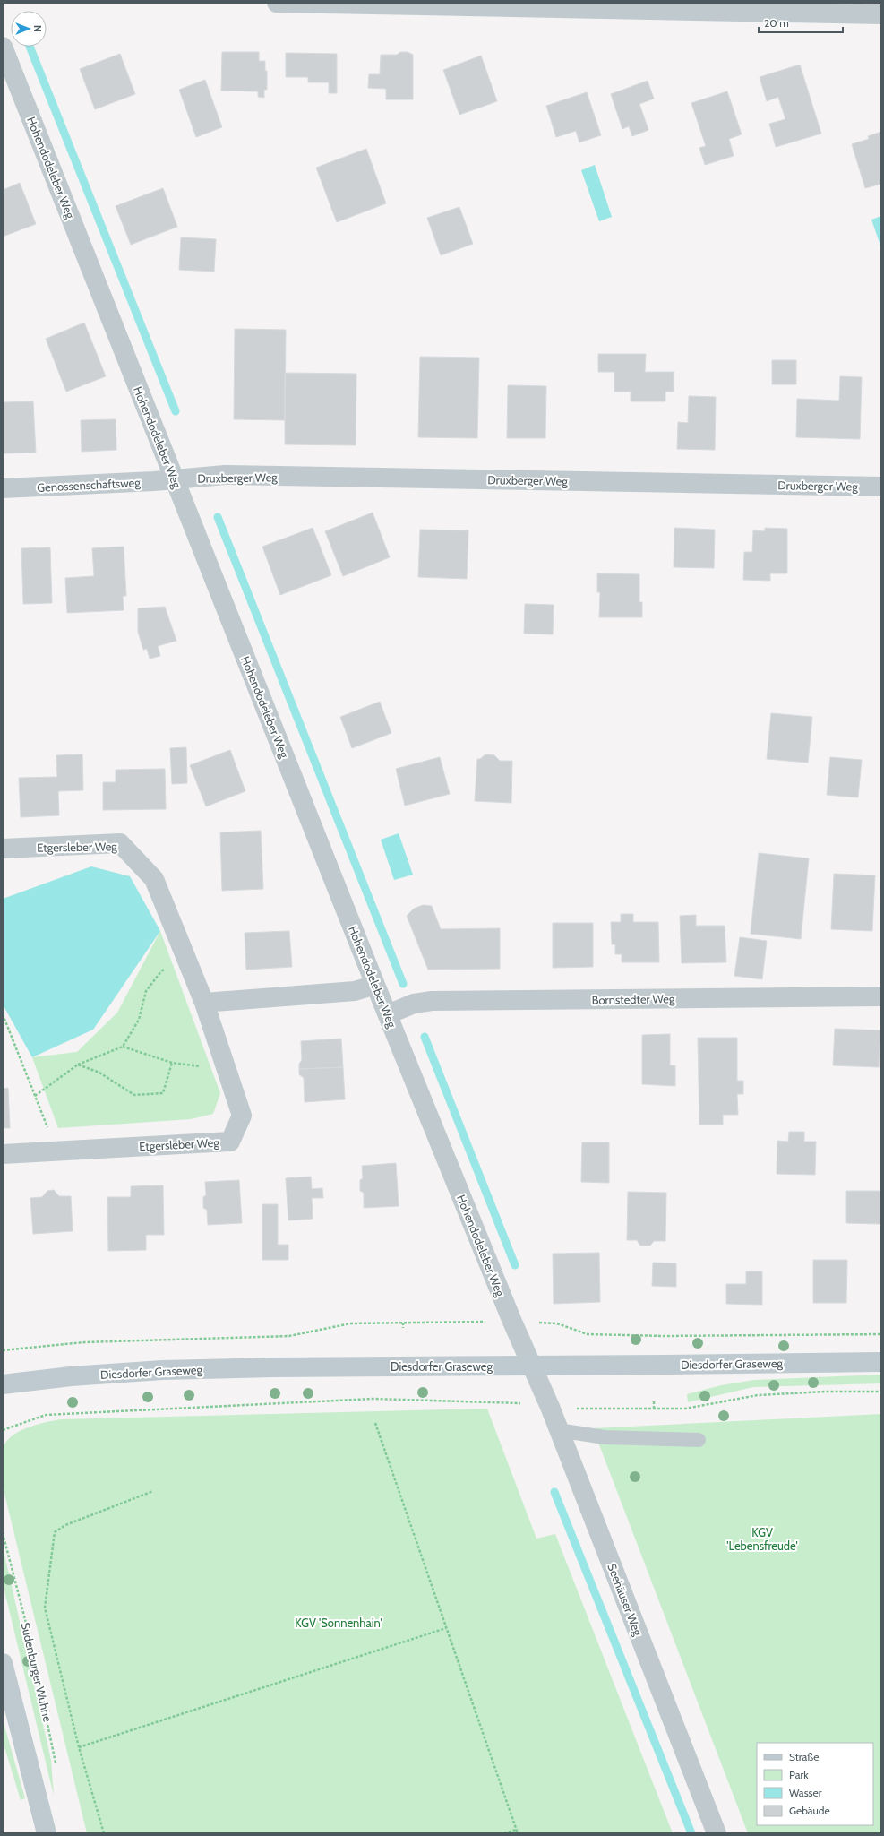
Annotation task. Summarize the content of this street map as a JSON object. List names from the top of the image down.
{
  "streets": {
    "main road": ["Diesdorfer Graseweg"],
    "street": [
      "Hohendodeleber Weg",
      "Druxberger Weg",
      "Genossenschaftsweg",
      "Etgersleber Weg",
      "Bornstedter Weg",
      "Seehäuser Weg"
    ],
    "path": ["Sudenburger Wuhne"]
  },
  "crossings": [
    ["Hohendodeleber Weg", "Druxberger Weg"],
    ["Hohendodeleber Weg", "Genossenschaftsweg"],
    ["Hohendodeleber Weg", "Bornstedter Weg"],
    ["Hohendodeleber Weg", "Diesdorfer Graseweg"],
    ["Hohendodeleber Weg", "Seehäuser Weg"],
    ["Druxberger Weg", "Genossenschaftsweg"],
    ["Diesdorfer Graseweg", "Seehäuser Weg"]
  ],
  "parks": ["KGV 'Lebensfreude'", "KGV 'Sonnenhain'"],
  "legend": [
    "Straße",
    "Park",
    "Wasser",
    "Gebäude"
  ],
  "scale_bar": "20 m",
  "north": "right"
}
